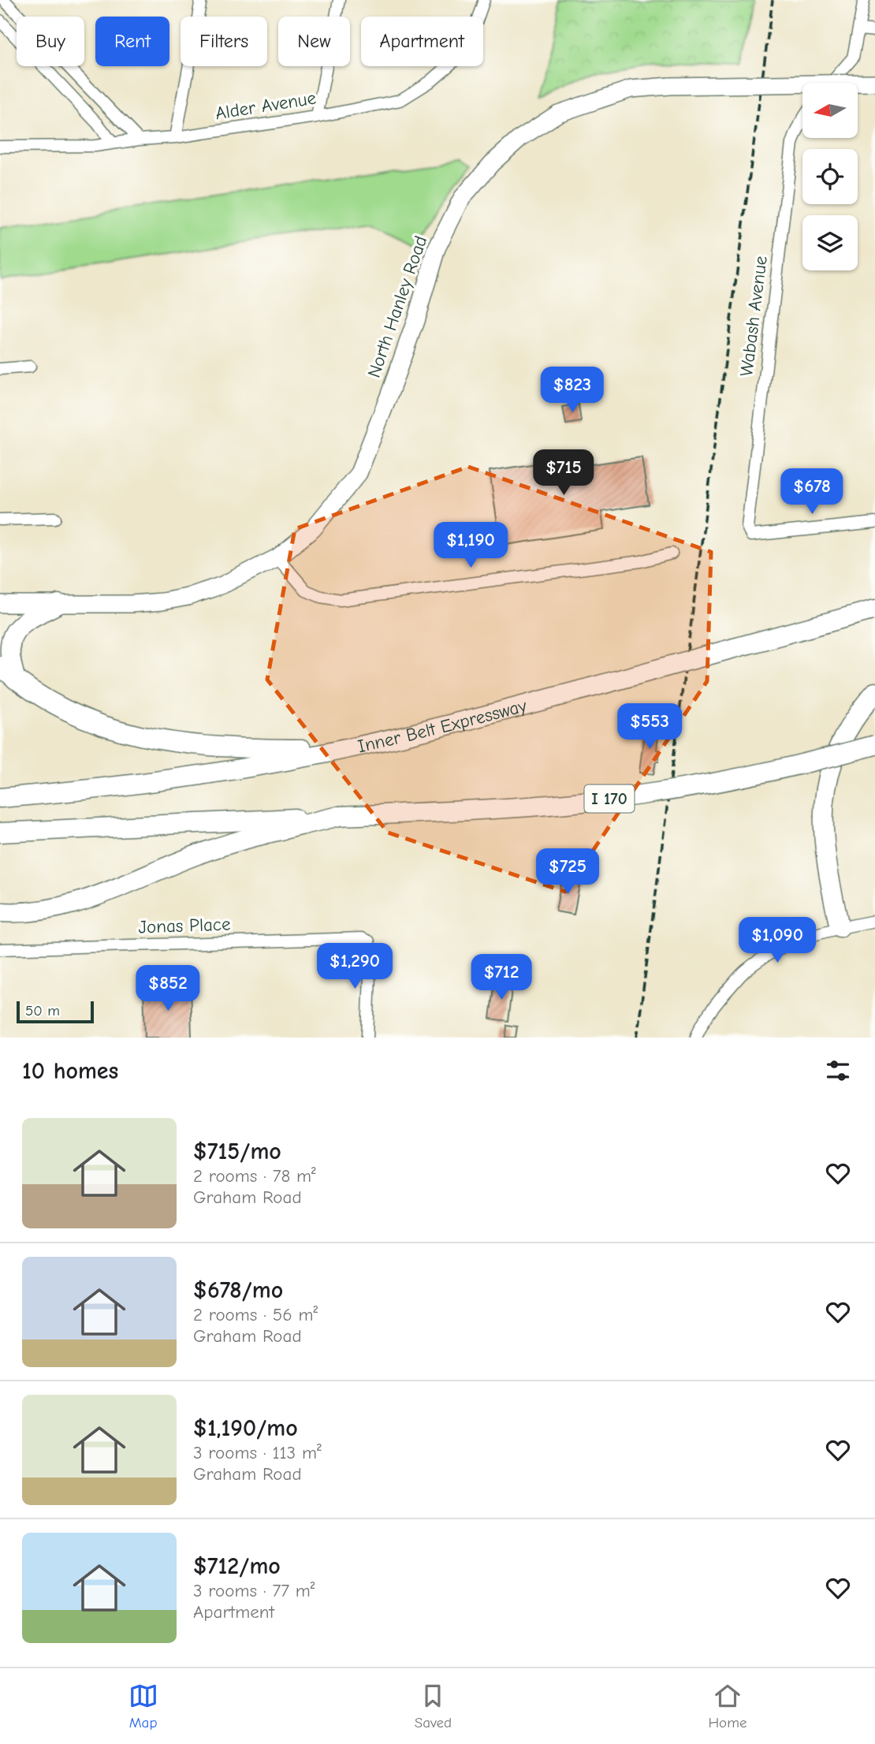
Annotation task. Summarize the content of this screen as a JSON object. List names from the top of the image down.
{
  "streets": {
    "highway": ["Inner Belt Expressway", "I 170"],
    "main road": ["North Hanley Road"],
    "street": ["Alder Avenue", "Wabash Avenue", "Jonas Place"]
  },
  "scale_bar": "50 m",
  "north": "left",
  "page": {
    "chip": [
      "Buy",
      "Rent",
      "Filters",
      "New",
      "Apartment"
    ],
    "price": [
      "$823",
      "$715",
      "$678",
      "$1,190",
      "$553",
      "$725",
      "$1,090",
      "$1,290",
      "$712",
      "$852"
    ],
    "scale": "50 m",
    "heading": "10 homes",
    "list": [
      {
        "name": "$715/mo",
        "note": "2 rooms · 78 m² · Graham Road"
      },
      {
        "name": "$678/mo",
        "note": "2 rooms · 56 m² · Graham Road"
      },
      {
        "name": "$1,190/mo",
        "note": "3 rooms · 113 m² · Graham Road"
      },
      {
        "name": "$712/mo",
        "note": "3 rooms · 77 m² · Apartment"
      }
    ],
    "tabs": ["Map", "Saved", "Home"]
  }
}
